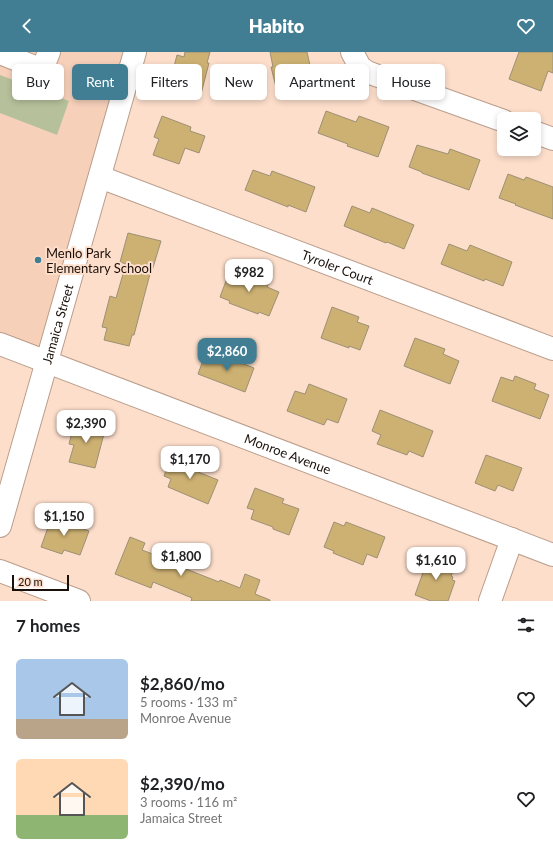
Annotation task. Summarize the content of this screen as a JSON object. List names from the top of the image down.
{
  "streets": {
    "street": ["Tyroler Court", "Jamaica Street", "Monroe Avenue"]
  },
  "crossings": [
    ["Tyroler Court", "Jamaica Street"],
    ["Jamaica Street", "Monroe Avenue"]
  ],
  "places": ["Menlo Park Elementary School"],
  "scale_bar": "20 m",
  "page": {
    "header": "Habito",
    "chip": [
      "Buy",
      "Rent",
      "Filters",
      "New",
      "Apartment",
      "House"
    ],
    "price": [
      "$982",
      "$2,860",
      "$2,390",
      "$1,170",
      "$1,150",
      "$1,800",
      "$1,610"
    ],
    "scale": "20 m",
    "heading": "7 homes",
    "list": [
      {
        "name": "$2,860/mo",
        "note": "5 rooms · 133 m² · Monroe Avenue"
      },
      {
        "name": "$2,390/mo",
        "note": "3 rooms · 116 m² · Jamaica Street"
      }
    ]
  }
}
